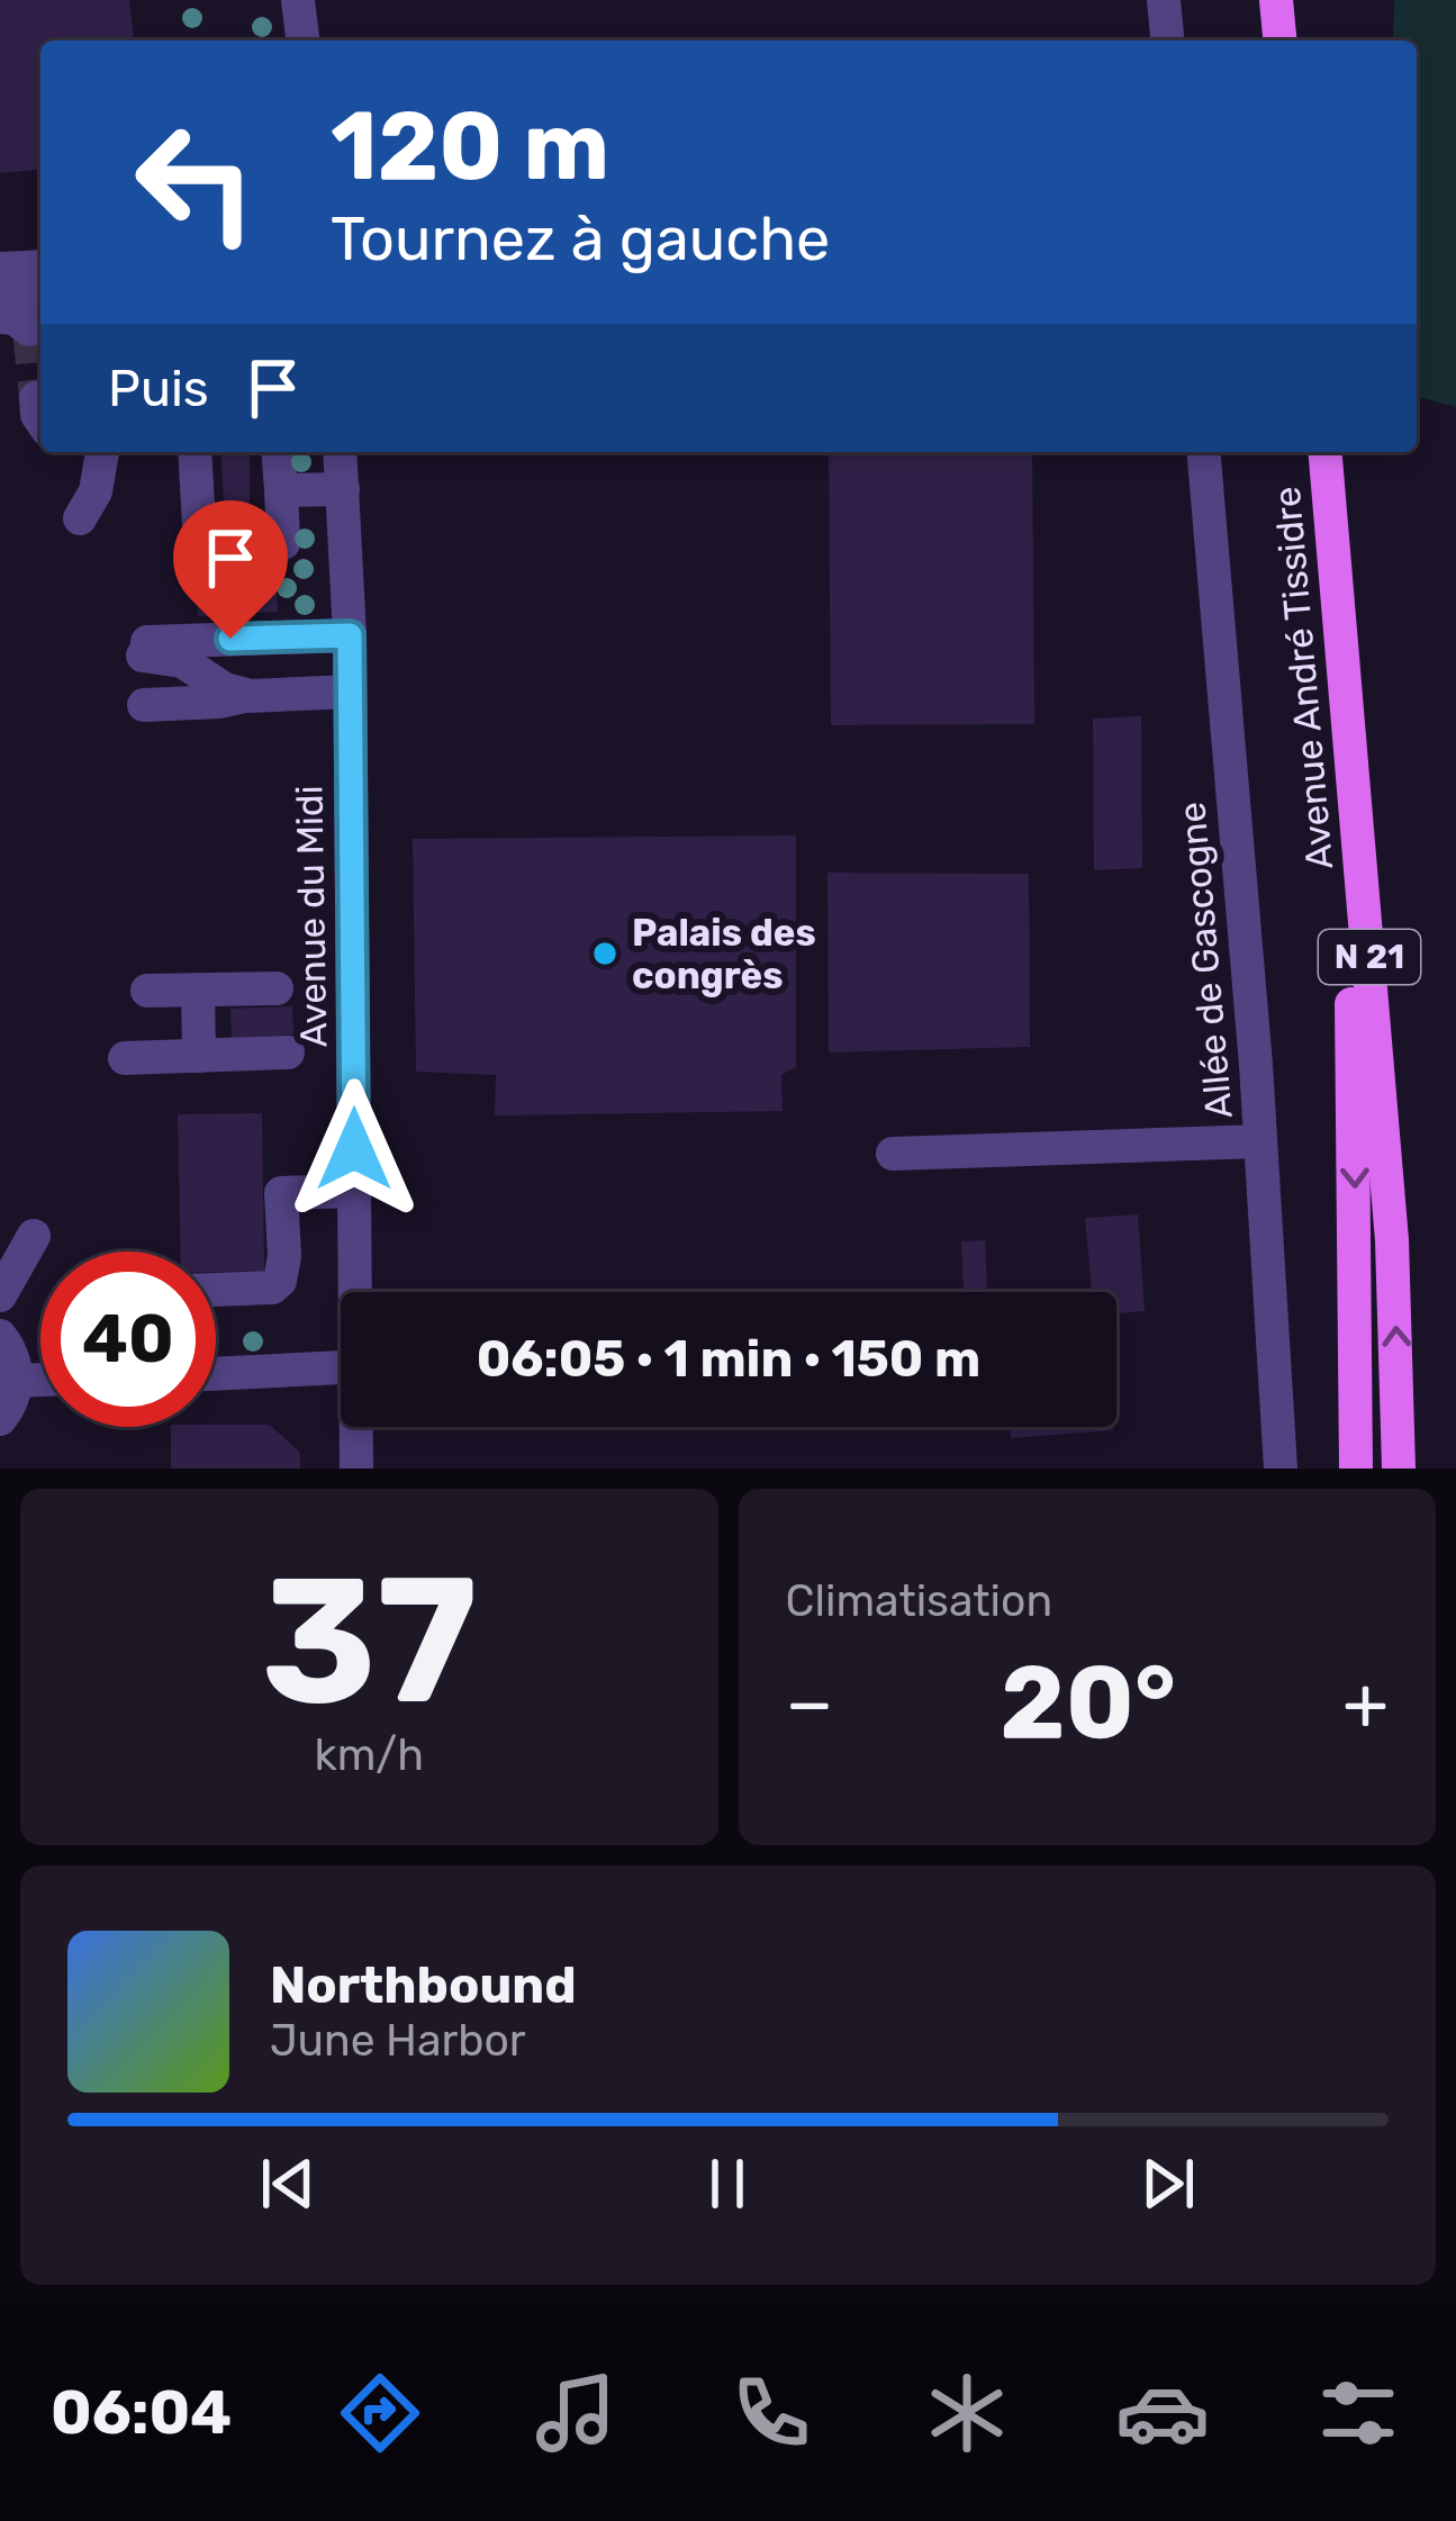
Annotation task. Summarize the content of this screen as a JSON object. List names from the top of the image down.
{
  "streets": {
    "main road": ["Avenue André Tissidre", "N 21"],
    "street": ["Avenue du Midi", "Allée de Gascogne"]
  },
  "places": ["Palais des congrès"],
  "page": {
    "turn": ["120 m", "Tournez à gauche"],
    "then": "Puis",
    "limit": "40",
    "trip": "06:05 · 1 min · 150 m",
    "tile": [
      ["37", "km/h"],
      "Climatisation"
    ],
    "heat": ["−", "20°", "+"],
    "song": ["Northbound", "June Harbor"],
    "tabs": "06:04"
  }
}
